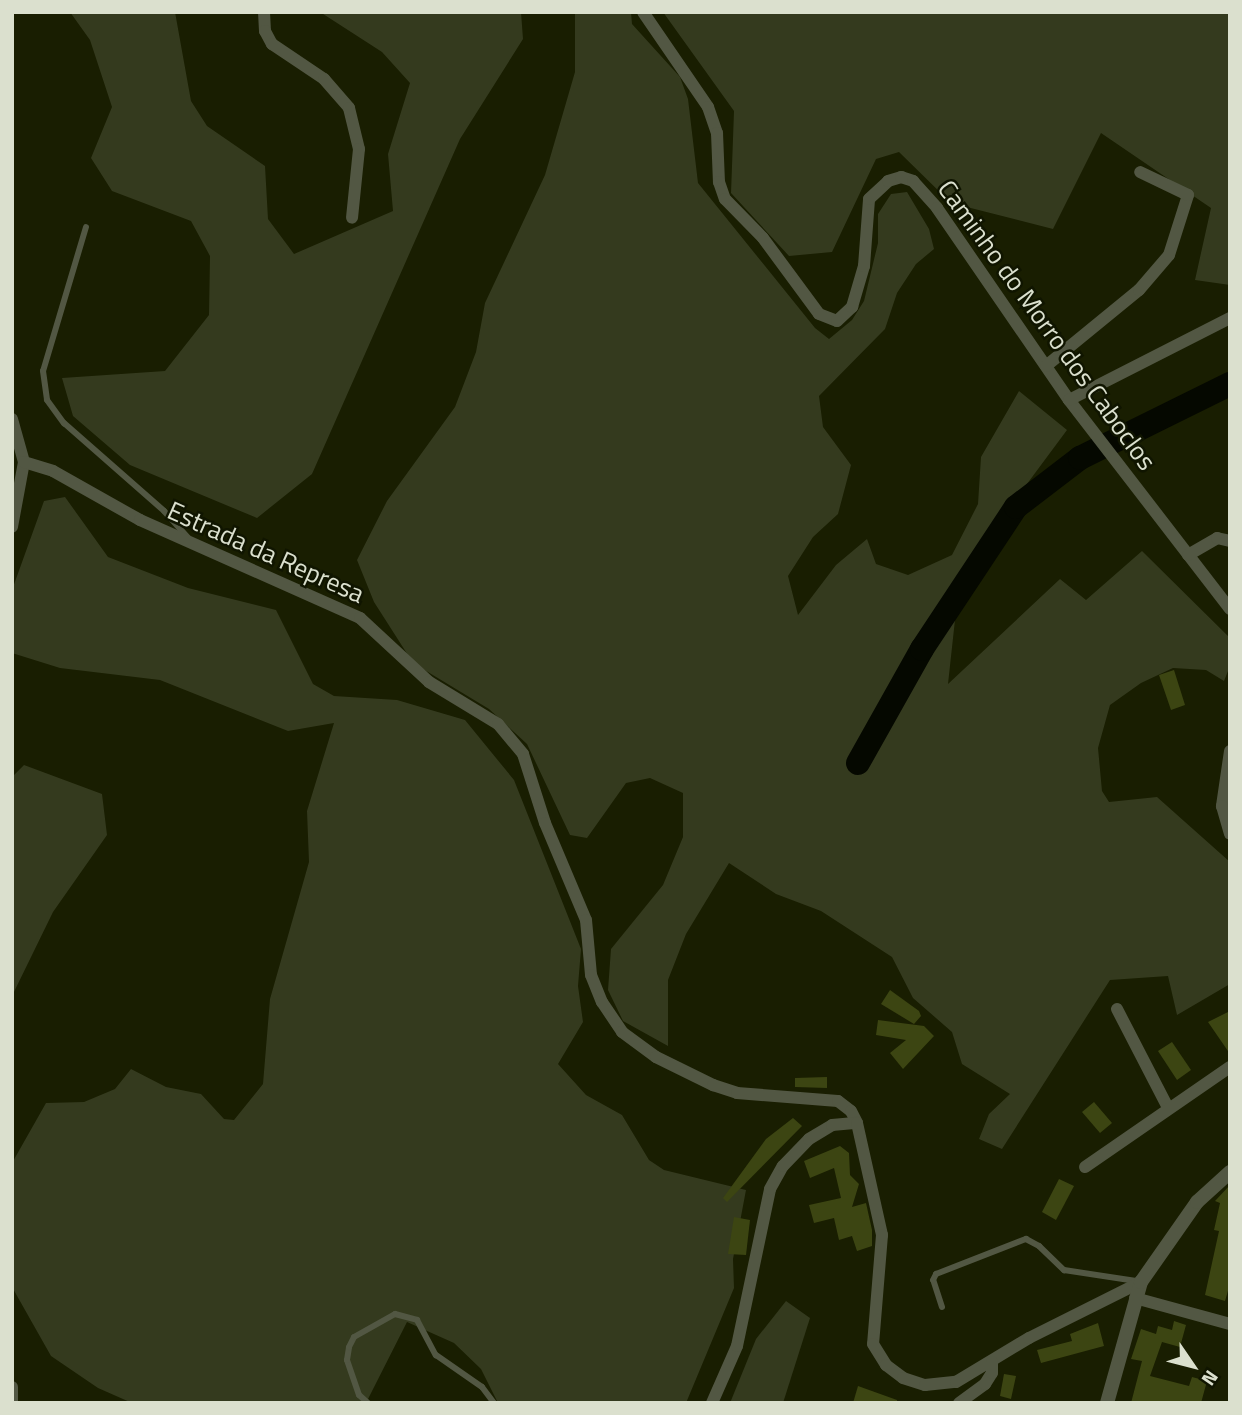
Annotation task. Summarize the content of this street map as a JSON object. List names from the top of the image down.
{
  "streets": {
    "street": ["Caminho do Morro dos Caboclos", "Estrada da Represa"]
  },
  "north": "bottom right"
}
